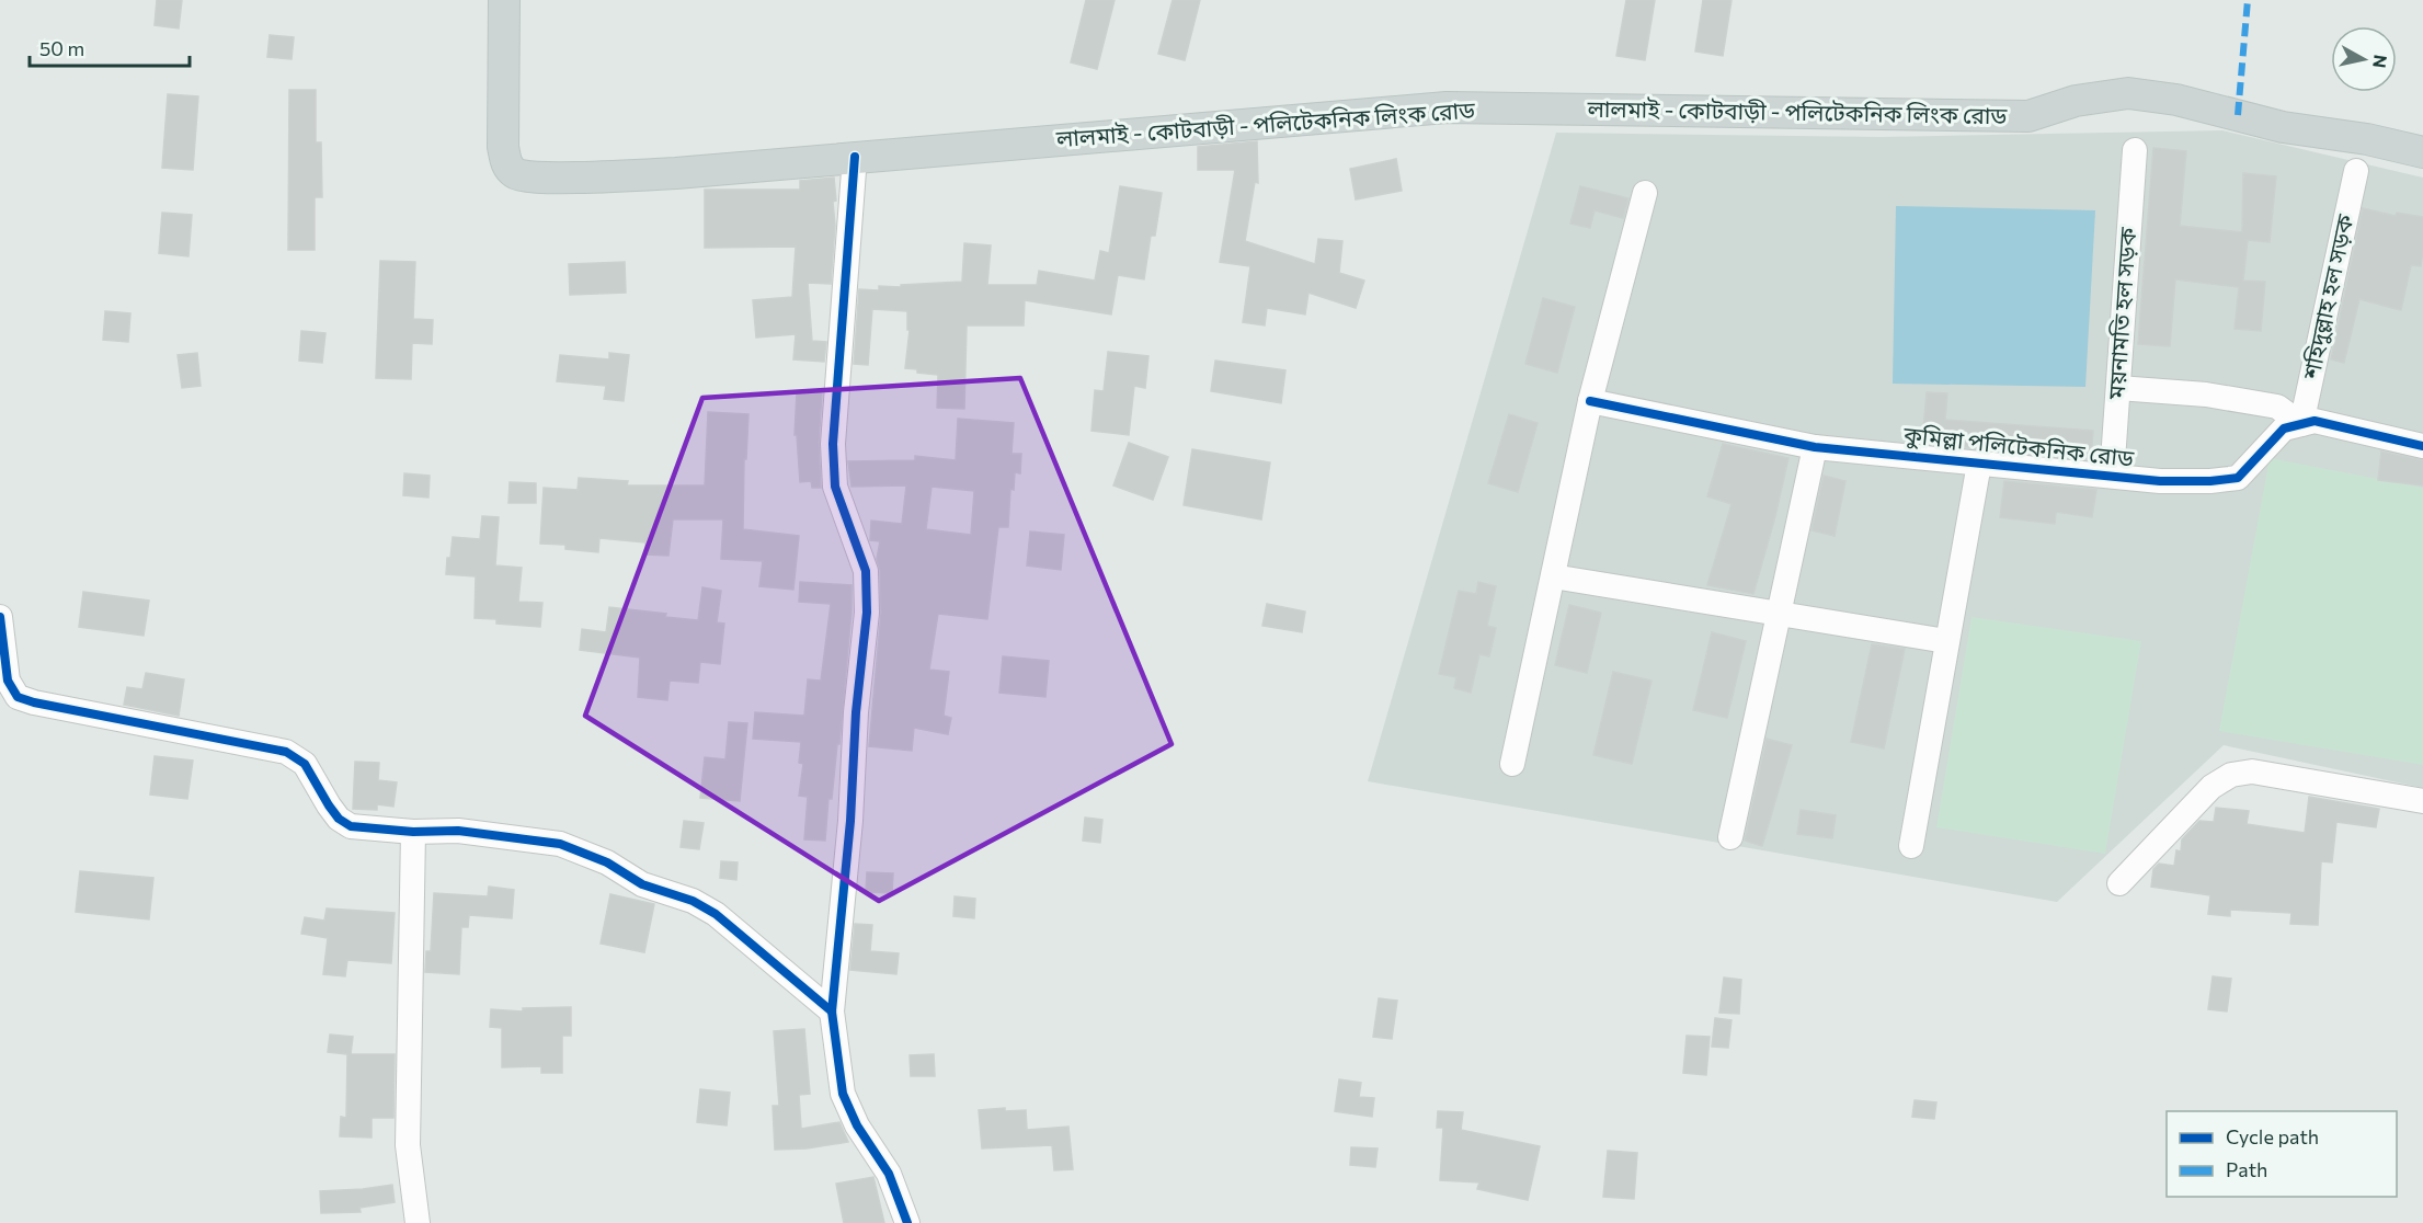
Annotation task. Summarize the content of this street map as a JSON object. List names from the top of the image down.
{
  "streets": {
    "main road": ["লালমাই - কোটবাড়ী - পলিটেকনিক লিংক রোড"],
    "street": ["শহিদুল্লাহ হল সড়ক", "ময়নামতি হল সড়ক", "কুমিল্লা পলিটেকনিক রোড"]
  },
  "crossings": [
    ["শহিদুল্লাহ হল সড়ক", "কুমিল্লা পলিটেকনিক রোড"],
    ["ময়নামতি হল সড়ক", "কুমিল্লা পলিটেকনিক রোড"]
  ],
  "legend": ["Cycle path", "Path"],
  "scale_bar": "50 m",
  "north": "right"
}
